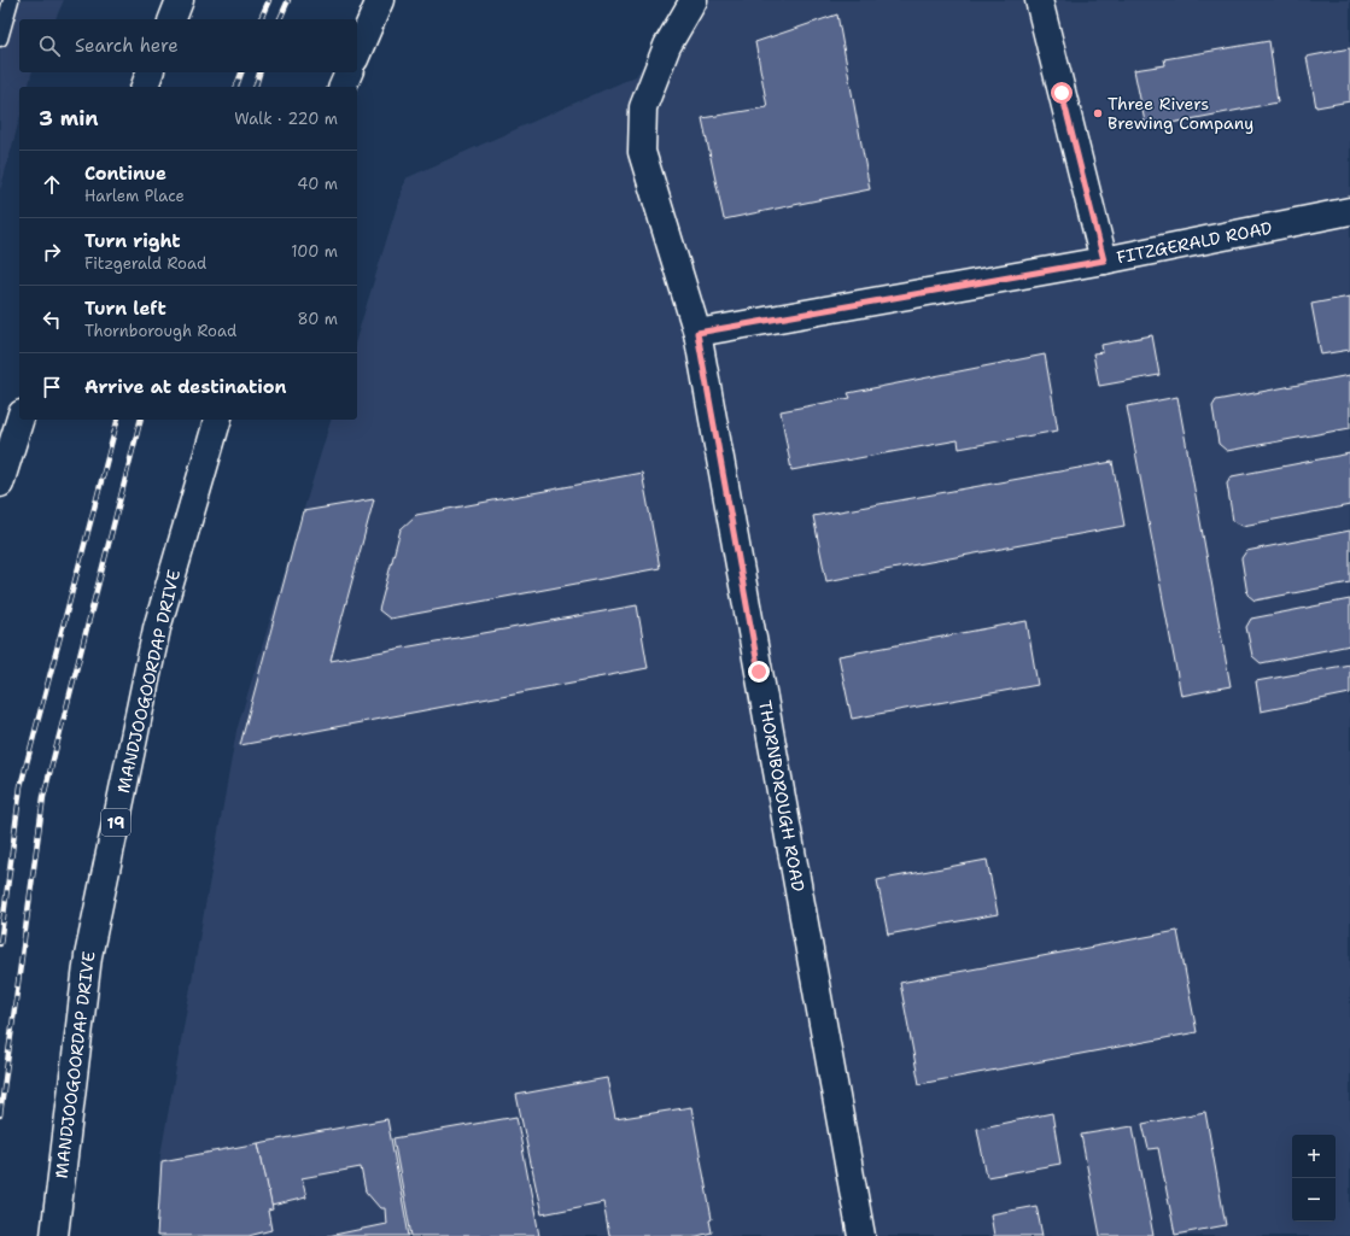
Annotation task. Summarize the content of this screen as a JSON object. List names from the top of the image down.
{
  "streets": {
    "main road": [
      "FITZGERALD ROAD",
      "MANDJOOGOORDAP DRIVE",
      "THORNBOROUGH ROAD",
      "19"
    ]
  },
  "crossings": [
    ["FITZGERALD ROAD", "THORNBOROUGH ROAD"]
  ],
  "places": ["Three Rivers Brewing Company"],
  "page": {
    "search": "Search here",
    "heading": ["3 min", "Walk · 220 m"],
    "list": [
      ["Continue", "Harlem Place", "40 m"],
      ["Turn right", "Fitzgerald Road", "100 m"],
      ["Turn left", "Thornborough Road", "80 m"],
      "Arrive at destination"
    ],
    "map_buttons": ["+", "−"]
  }
}
